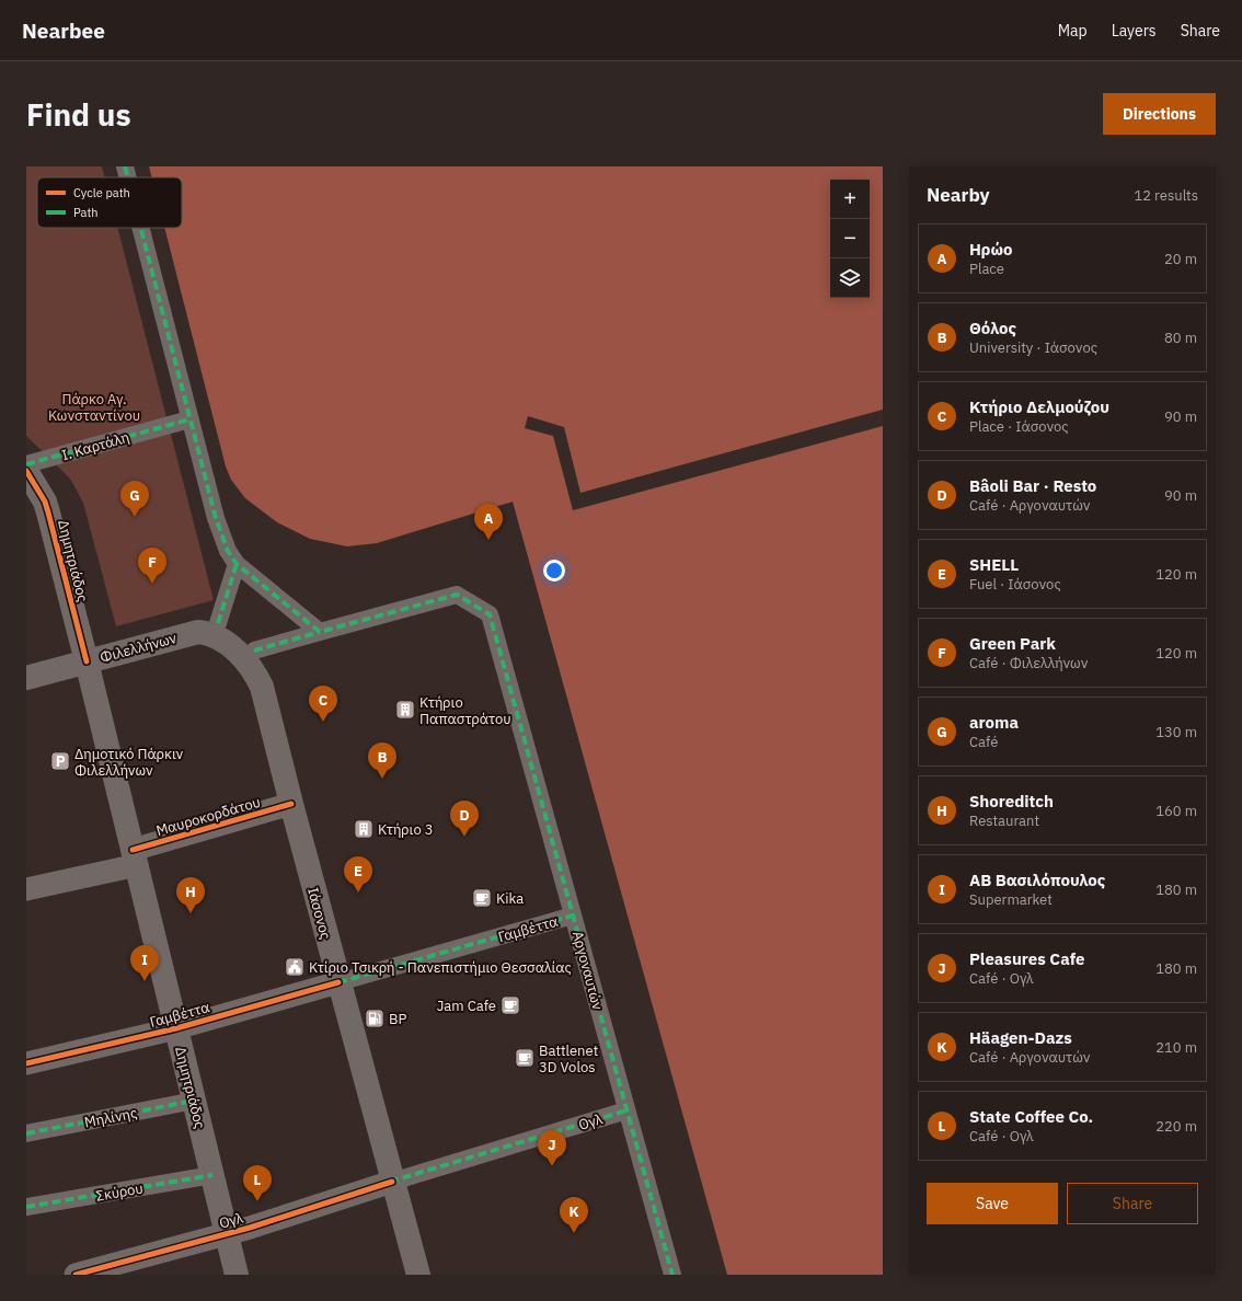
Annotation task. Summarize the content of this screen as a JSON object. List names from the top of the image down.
{
  "streets": {
    "main road": ["Δημητριάδος", "Φιλελλήνων", "Ιάσονος"],
    "street": [
      "Ι. Καρτάλη",
      "Μαυροκορδάτου",
      "Γαμβέττα",
      "Αργοναυτών",
      "Μηλίνης",
      "Ογλ",
      "Σκύρου"
    ]
  },
  "crossings": [
    ["Δημητριάδος", "Φιλελλήνων"],
    ["Δημητριάδος", "Μαυροκορδάτου"],
    ["Δημητριάδος", "Γαμβέττα"],
    ["Δημητριάδος", "Μηλίνης"],
    ["Δημητριάδος", "Ογλ"],
    ["Δημητριάδος", "Σκύρου"],
    ["Φιλελλήνων", "Ιάσονος"],
    ["Μαυροκορδάτου", "Ιάσονος"],
    ["Ιάσονος", "Γαμβέττα"],
    ["Ιάσονος", "Ογλ"],
    ["Γαμβέττα", "Αργοναυτών"],
    ["Αργοναυτών", "Ογλ"]
  ],
  "parks": ["Πάρκο Αγ. Κωνσταντίνου"],
  "places": {
    "building": ["Κτήριο Παπαστράτου", "Κτήριο 3"],
    "parking": ["Δημοτικό Πάρκιν Φιλελλήνων"],
    "cafe": ["Kika", "Jam Cafe", "Battlenet 3D Volos"],
    "public building": ["Κτίριο Τσικρή - Πανεπιστήμιο Θεσσαλίας"],
    "fuel station": ["BP"]
  },
  "legend": ["Cycle path", "Path"],
  "page": {
    "header": "Nearbee",
    "nav": ["Map", "Layers", "Share"],
    "buttons": [
      "Directions",
      ["Save", "Share"]
    ],
    "title": "Find us",
    "heading": ["Nearby", "12 results"],
    "map_buttons": ["+", "−"],
    "list": [
      {
        "mark": "A",
        "name": "Ηρώο",
        "note": "Place",
        "value": "20 m"
      },
      {
        "mark": "B",
        "name": "Θόλος",
        "note": "University · Ιάσονος",
        "value": "80 m"
      },
      {
        "mark": "C",
        "name": "Κτήριο Δελμούζου",
        "note": "Place · Ιάσονος",
        "value": "90 m"
      },
      {
        "mark": "D",
        "name": "Bâoli Bar · Resto",
        "note": "Café · Αργοναυτών",
        "value": "90 m"
      },
      {
        "mark": "E",
        "name": "SHELL",
        "note": "Fuel · Ιάσονος",
        "value": "120 m"
      },
      {
        "mark": "F",
        "name": "Green Park",
        "note": "Café · Φιλελλήνων",
        "value": "120 m"
      },
      {
        "mark": "G",
        "name": "aroma",
        "note": "Café",
        "value": "130 m"
      },
      {
        "mark": "H",
        "name": "Shoreditch",
        "note": "Restaurant",
        "value": "160 m"
      },
      {
        "mark": "I",
        "name": "ΑΒ Βασιλόπουλος",
        "note": "Supermarket",
        "value": "180 m"
      },
      {
        "mark": "J",
        "name": "Pleasures Cafe",
        "note": "Café · Ογλ",
        "value": "180 m"
      },
      {
        "mark": "K",
        "name": "Häagen-Dazs",
        "note": "Café · Αργοναυτών",
        "value": "210 m"
      },
      {
        "mark": "L",
        "name": "State Coffee Co.",
        "note": "Café · Ογλ",
        "value": "220 m"
      }
    ],
    "pins": [
      "G",
      "A",
      "F",
      "C",
      "B",
      "D",
      "E",
      "H",
      "I",
      "J",
      "L",
      "K"
    ]
  }
}
